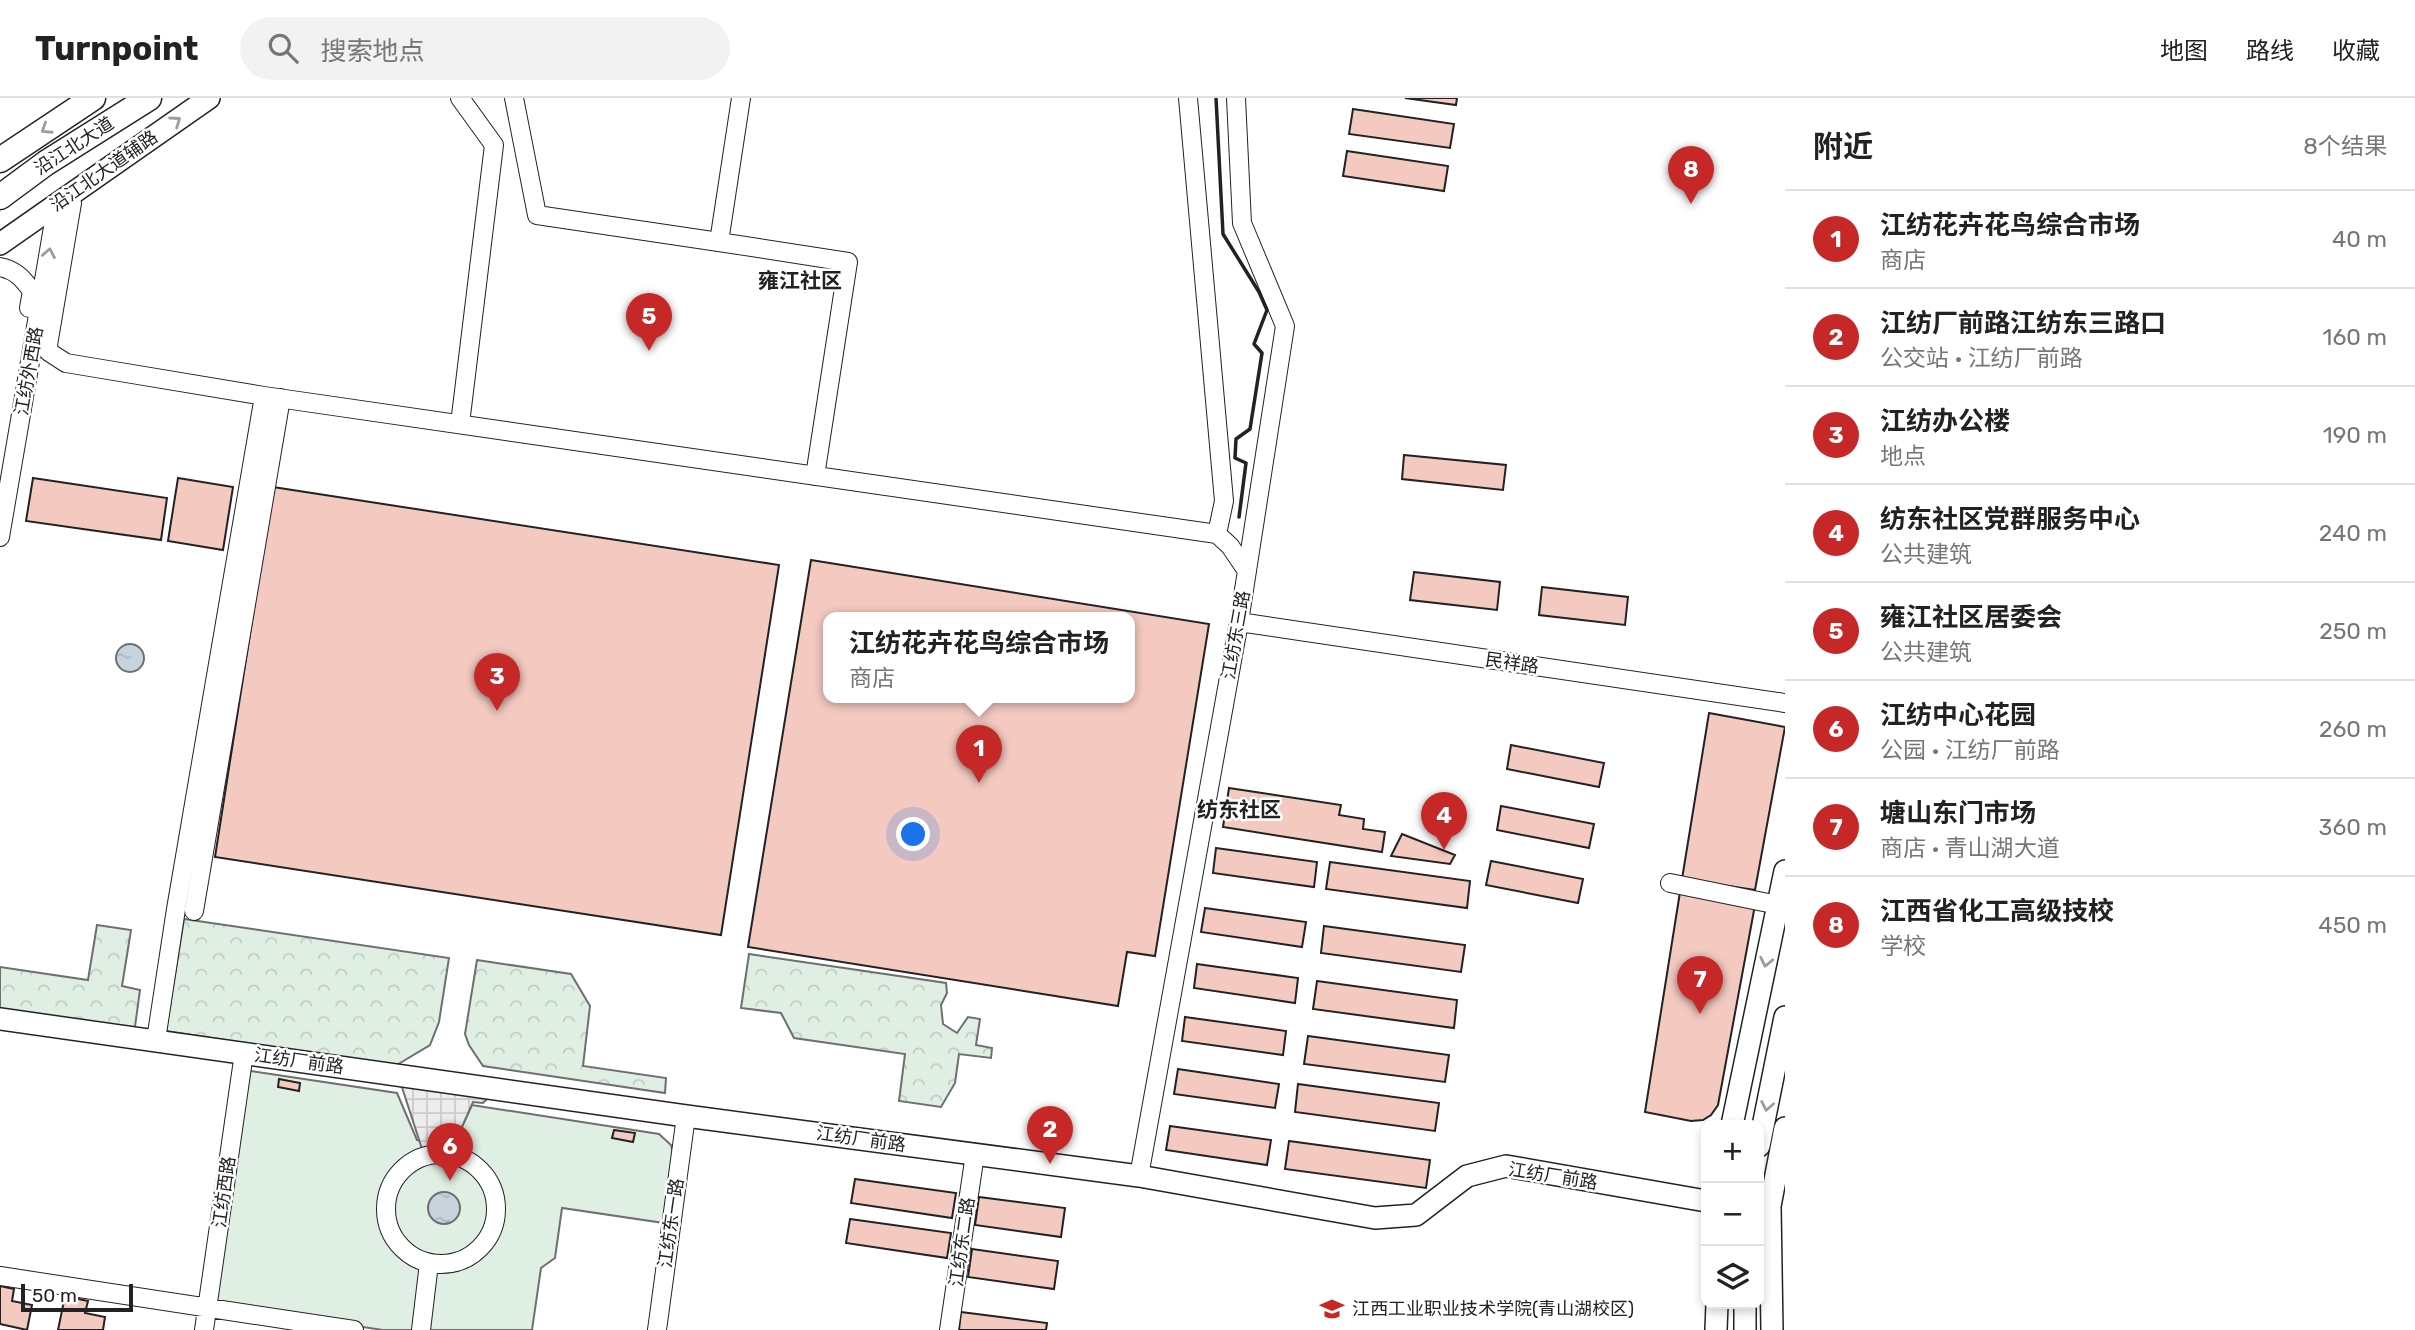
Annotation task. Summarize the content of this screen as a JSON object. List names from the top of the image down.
{
  "streets": {
    "highway": ["沿江北大道"],
    "main road": ["沿江北大道辅路", "江纺厂前路"],
    "street": [
      "江纺外西路",
      "江纺东三路",
      "民祥路",
      "江纺西路",
      "江纺东一路",
      "江纺东二路"
    ]
  },
  "crossings": [
    ["沿江北大道辅路", "江纺外西路"],
    ["江纺东三路", "民祥路"],
    ["江纺东三路", "江纺厂前路"],
    ["江纺厂前路", "江纺西路"],
    ["江纺厂前路", "江纺东一路"],
    ["江纺厂前路", "江纺东二路"]
  ],
  "one_way": ["沿江北大道辅路", "江纺外西路"],
  "districts": ["雍江社区", "纺东社区"],
  "places": {
    "school or university": ["江西工业职业技术学院(青山湖校区)"]
  },
  "scale_bar": "50 m",
  "page": {
    "header": "Turnpoint",
    "search": "搜索地点",
    "nav": ["地图", "路线", "收藏"],
    "heading": ["附近", "8个结果"],
    "pins": [
      "8",
      "5",
      "3",
      "1",
      "4",
      "7",
      "2",
      "6"
    ],
    "list": [
      {
        "mark": "1",
        "name": "江纺花卉花鸟综合市场",
        "note": "商店",
        "value": "40 m"
      },
      {
        "mark": "2",
        "name": "江纺厂前路江纺东三路口",
        "note": "公交站 · 江纺厂前路",
        "value": "160 m"
      },
      {
        "mark": "3",
        "name": "江纺办公楼",
        "note": "地点",
        "value": "190 m"
      },
      {
        "mark": "4",
        "name": "纺东社区党群服务中心",
        "note": "公共建筑",
        "value": "240 m"
      },
      {
        "mark": "5",
        "name": "雍江社区居委会",
        "note": "公共建筑",
        "value": "250 m"
      },
      {
        "mark": "6",
        "name": "江纺中心花园",
        "note": "公园 · 江纺厂前路",
        "value": "260 m"
      },
      {
        "mark": "7",
        "name": "塘山东门市场",
        "note": "商店 · 青山湖大道",
        "value": "360 m"
      },
      {
        "mark": "8",
        "name": "江西省化工高级技校",
        "note": "学校",
        "value": "450 m"
      }
    ],
    "popup": ["江纺花卉花鸟综合市场", "商店"],
    "map_buttons": ["+", "−"],
    "scale": "50 m"
  }
}
